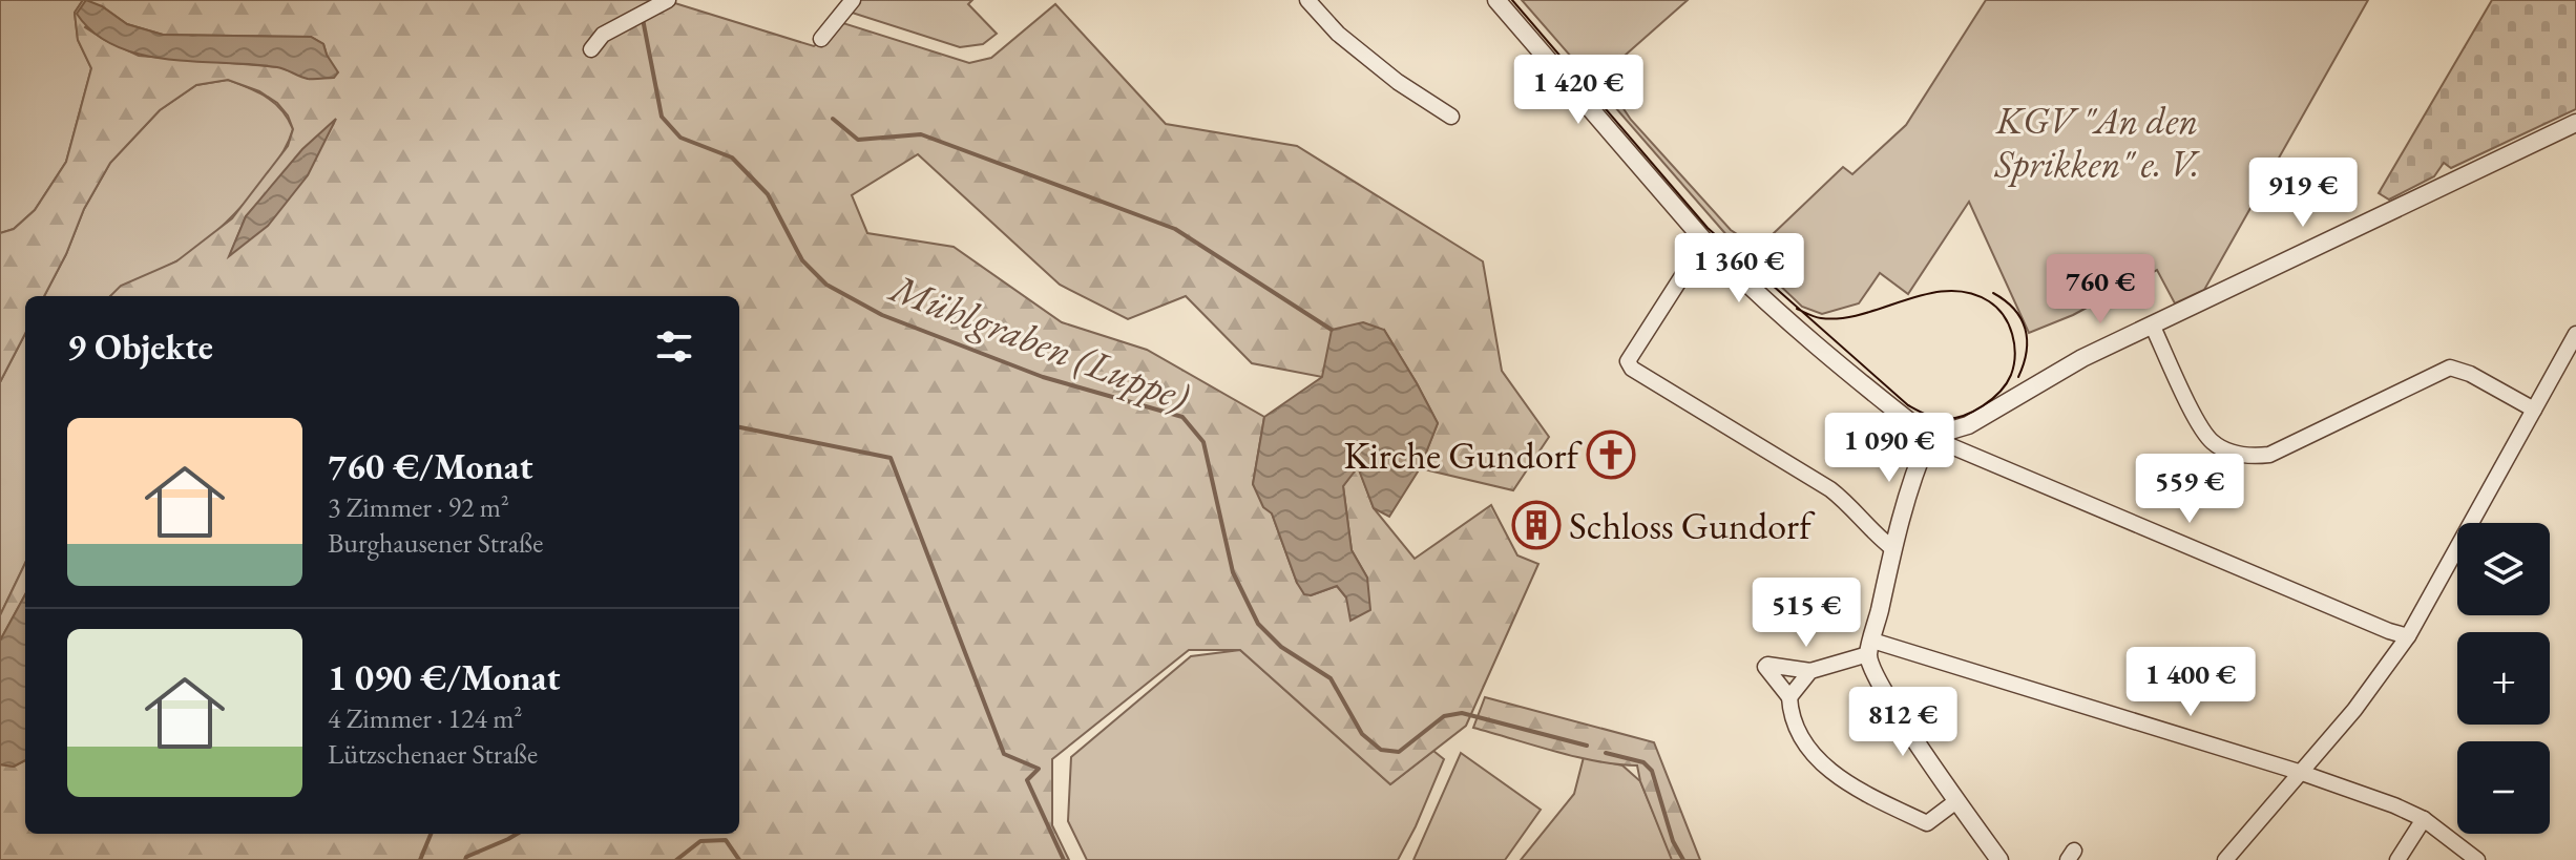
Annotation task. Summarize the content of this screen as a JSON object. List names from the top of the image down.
{
  "water": ["Mühlgraben (Luppe)"],
  "parks": ["KGV \"An den Sprikken\" e. V."],
  "places": {
    "church": ["Kirche Gundorf"],
    "building": ["Schloss Gundorf"]
  },
  "page": {
    "price": [
      "1 420 €",
      "919 €",
      "1 360 €",
      "760 €",
      "1 090 €",
      "559 €",
      "515 €",
      "1 400 €",
      "812 €"
    ],
    "heading": "9 Objekte",
    "list": [
      {
        "name": "760 €/Monat",
        "note": "3 Zimmer · 92 m² · Burghausener Straße"
      },
      {
        "name": "1 090 €/Monat",
        "note": "4 Zimmer · 124 m² · Lützschenaer Straße"
      }
    ],
    "map_buttons": ["+", "−"]
  }
}
